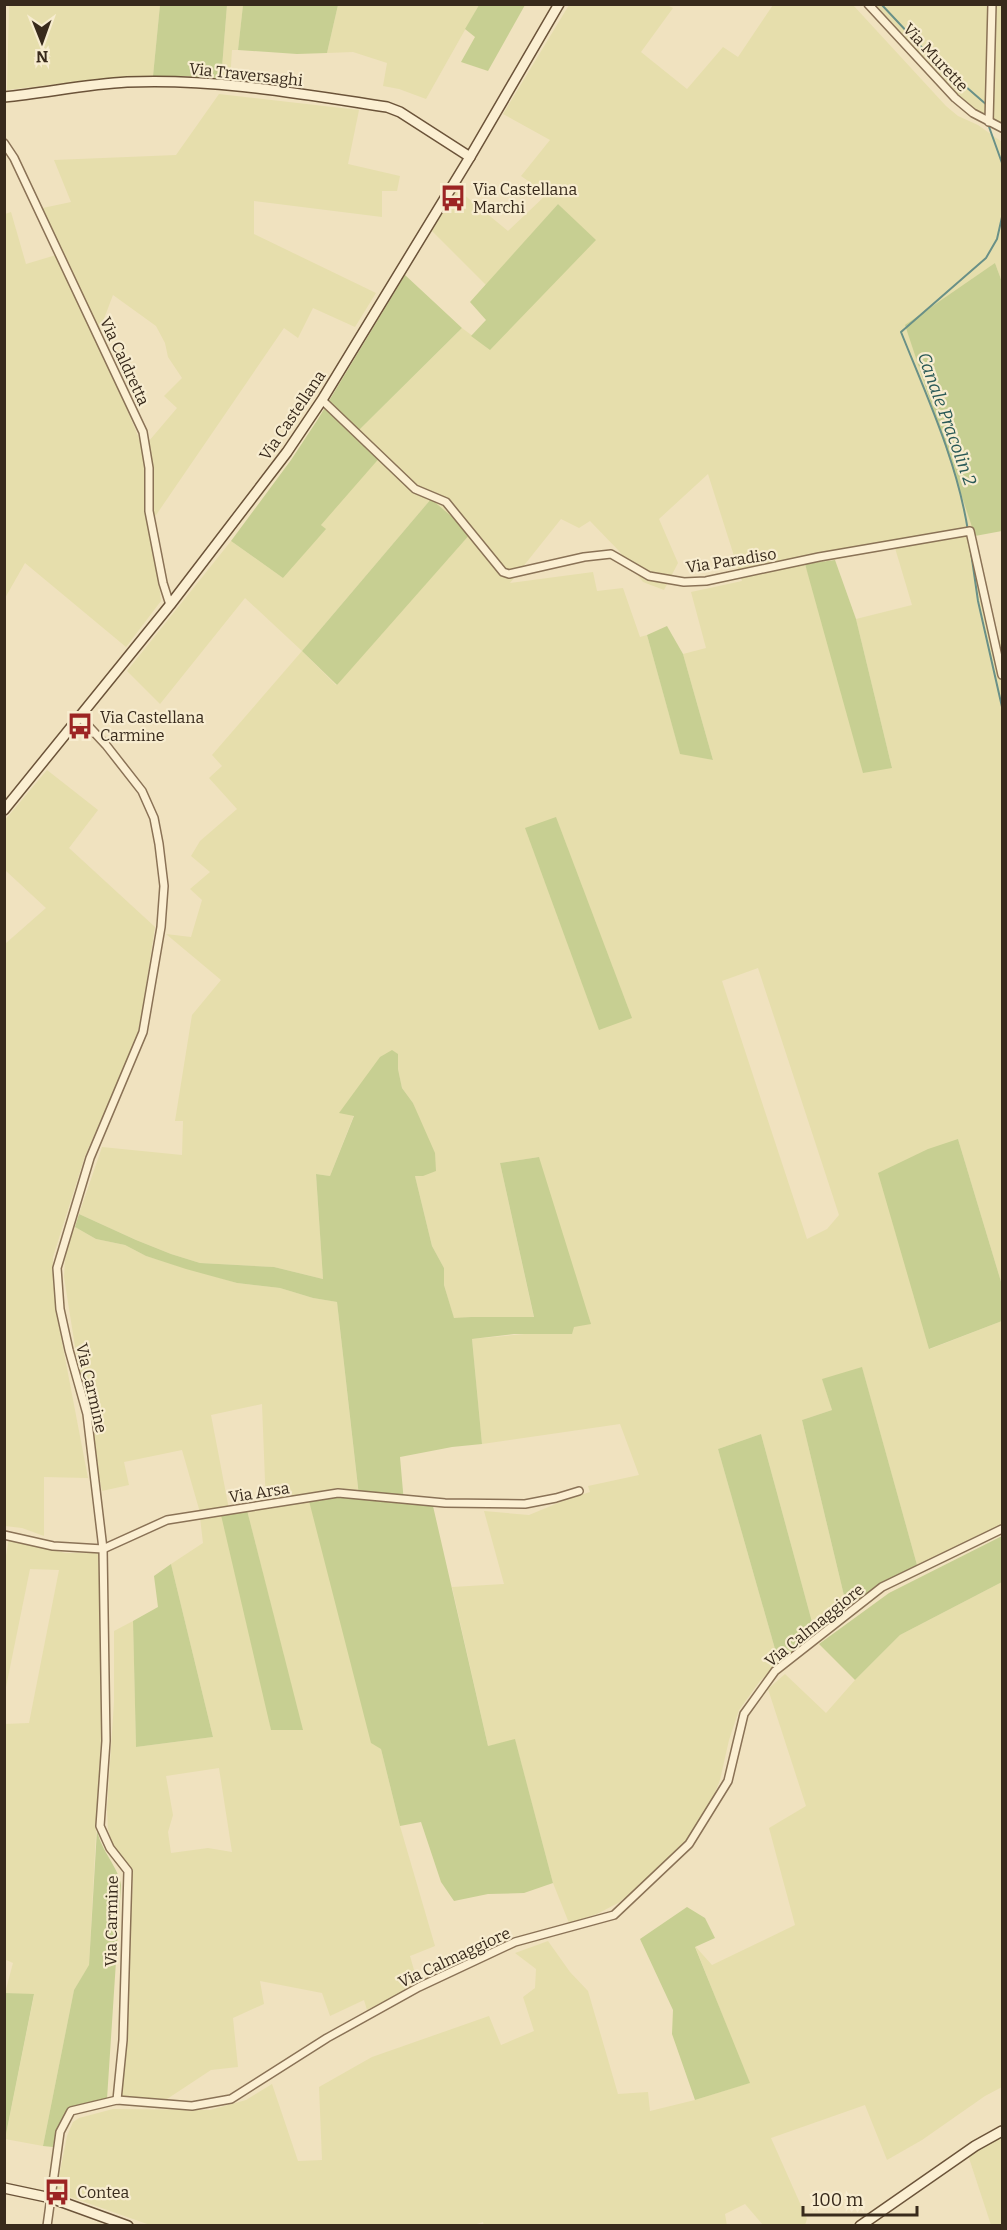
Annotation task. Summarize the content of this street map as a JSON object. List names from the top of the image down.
{
  "streets": {
    "main road": ["Via Traversaghi", "Via Castellana"],
    "street": [
      "Via Murette",
      "Via Caldretta",
      "Via Paradiso",
      "Via Carmine",
      "Via Arsa",
      "Via Calmaggiore"
    ]
  },
  "crossings": [
    ["Via Traversaghi", "Via Castellana"],
    ["Via Caldretta", "Via Castellana"],
    ["Via Castellana", "Via Paradiso"],
    ["Via Castellana", "Via Carmine"],
    ["Via Carmine", "Via Arsa"],
    ["Via Carmine", "Via Calmaggiore"]
  ],
  "water": ["Canale Pracolin 2"],
  "places": {
    "bus stop": ["Via Castellana Marchi", "Via Castellana Carmine", "Contea"]
  },
  "scale_bar": "100 m",
  "north": "bottom"
}
